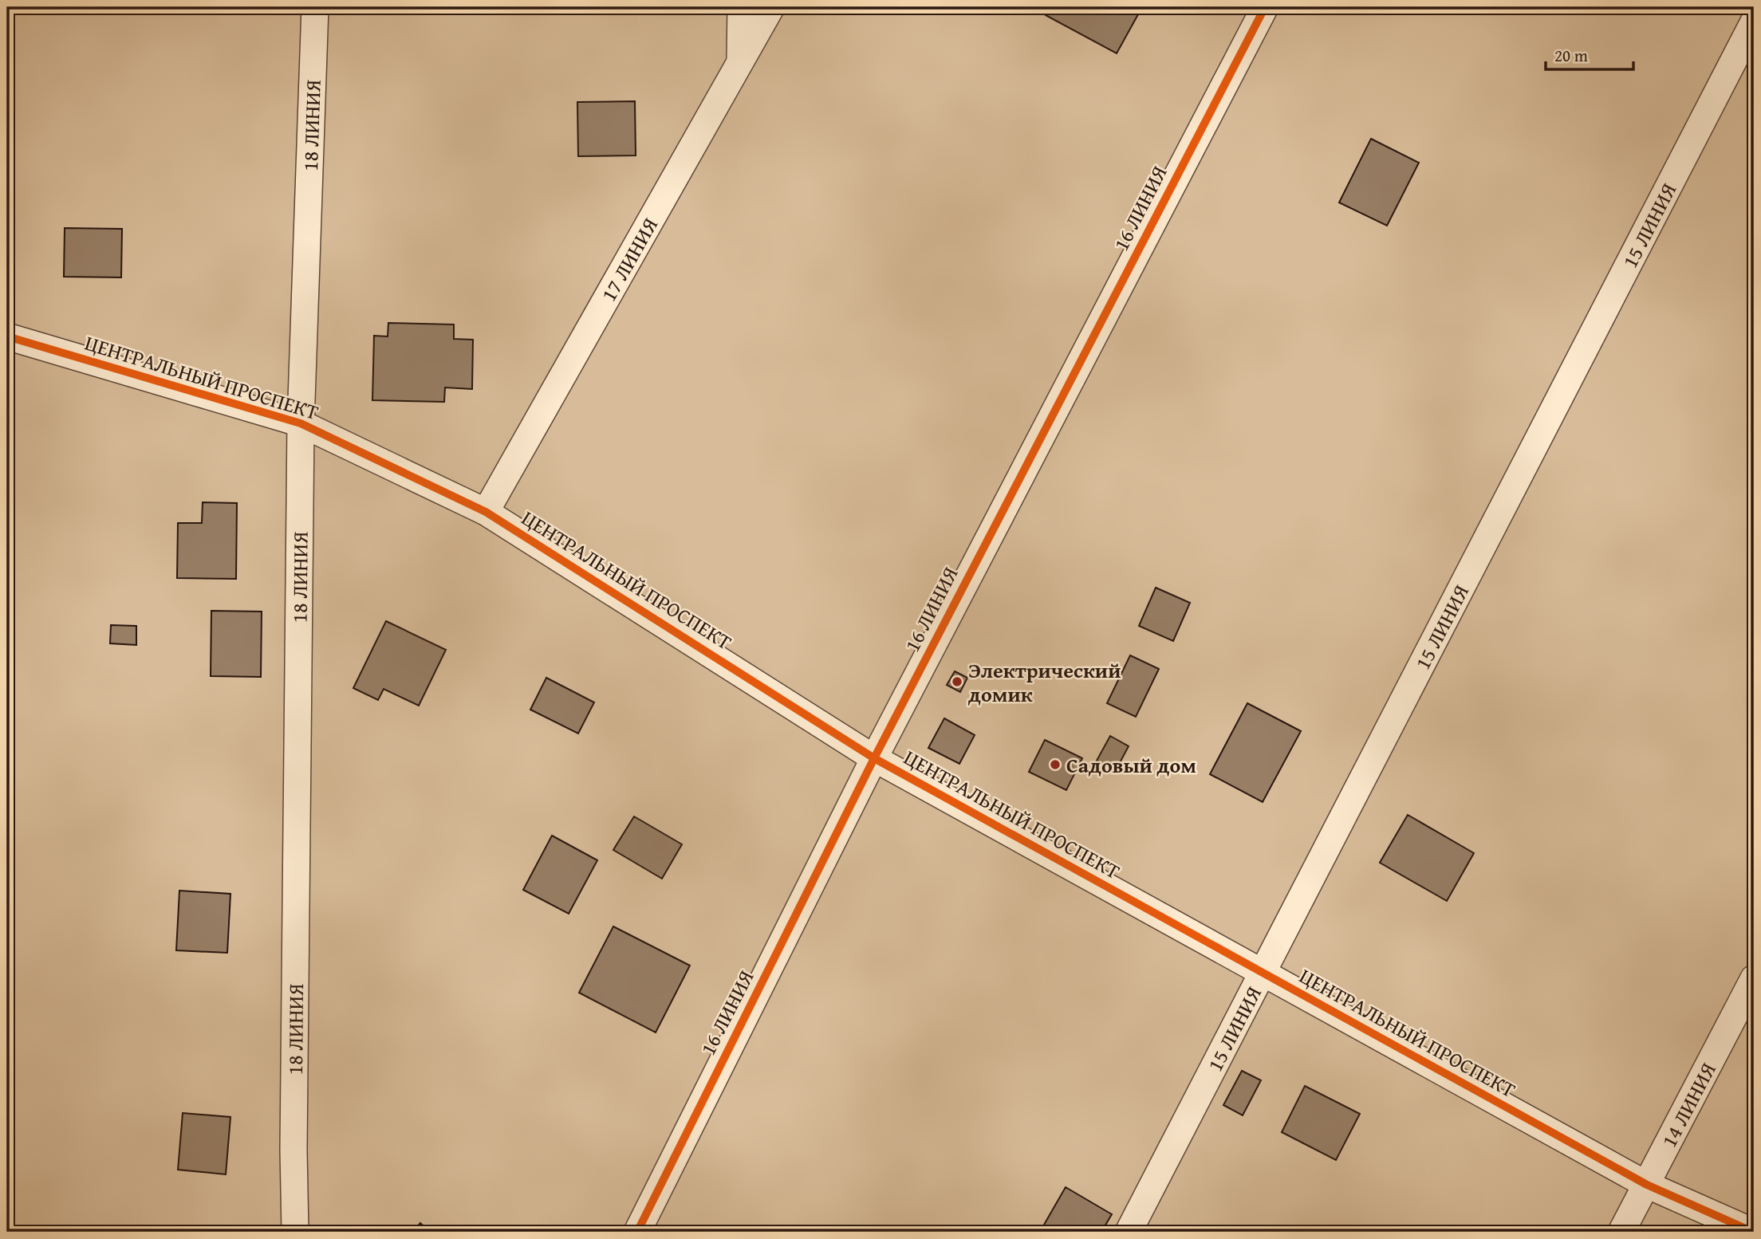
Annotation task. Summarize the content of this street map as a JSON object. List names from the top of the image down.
{
  "streets": {
    "street": [
      "18 ЛИНИЯ",
      "16 ЛИНИЯ",
      "15 ЛИНИЯ",
      "17 ЛИНИЯ",
      "ЦЕНТРАЛЬНЫЙ ПРОСПЕКТ",
      "14 ЛИНИЯ"
    ]
  },
  "crossings": [
    ["18 ЛИНИЯ", "ЦЕНТРАЛЬНЫЙ ПРОСПЕКТ"],
    ["16 ЛИНИЯ", "ЦЕНТРАЛЬНЫЙ ПРОСПЕКТ"],
    ["15 ЛИНИЯ", "ЦЕНТРАЛЬНЫЙ ПРОСПЕКТ"],
    ["17 ЛИНИЯ", "ЦЕНТРАЛЬНЫЙ ПРОСПЕКТ"],
    ["ЦЕНТРАЛЬНЫЙ ПРОСПЕКТ", "14 ЛИНИЯ"]
  ],
  "places": ["Электрический домик", "Садовый дом"],
  "scale_bar": "20 m"
}
